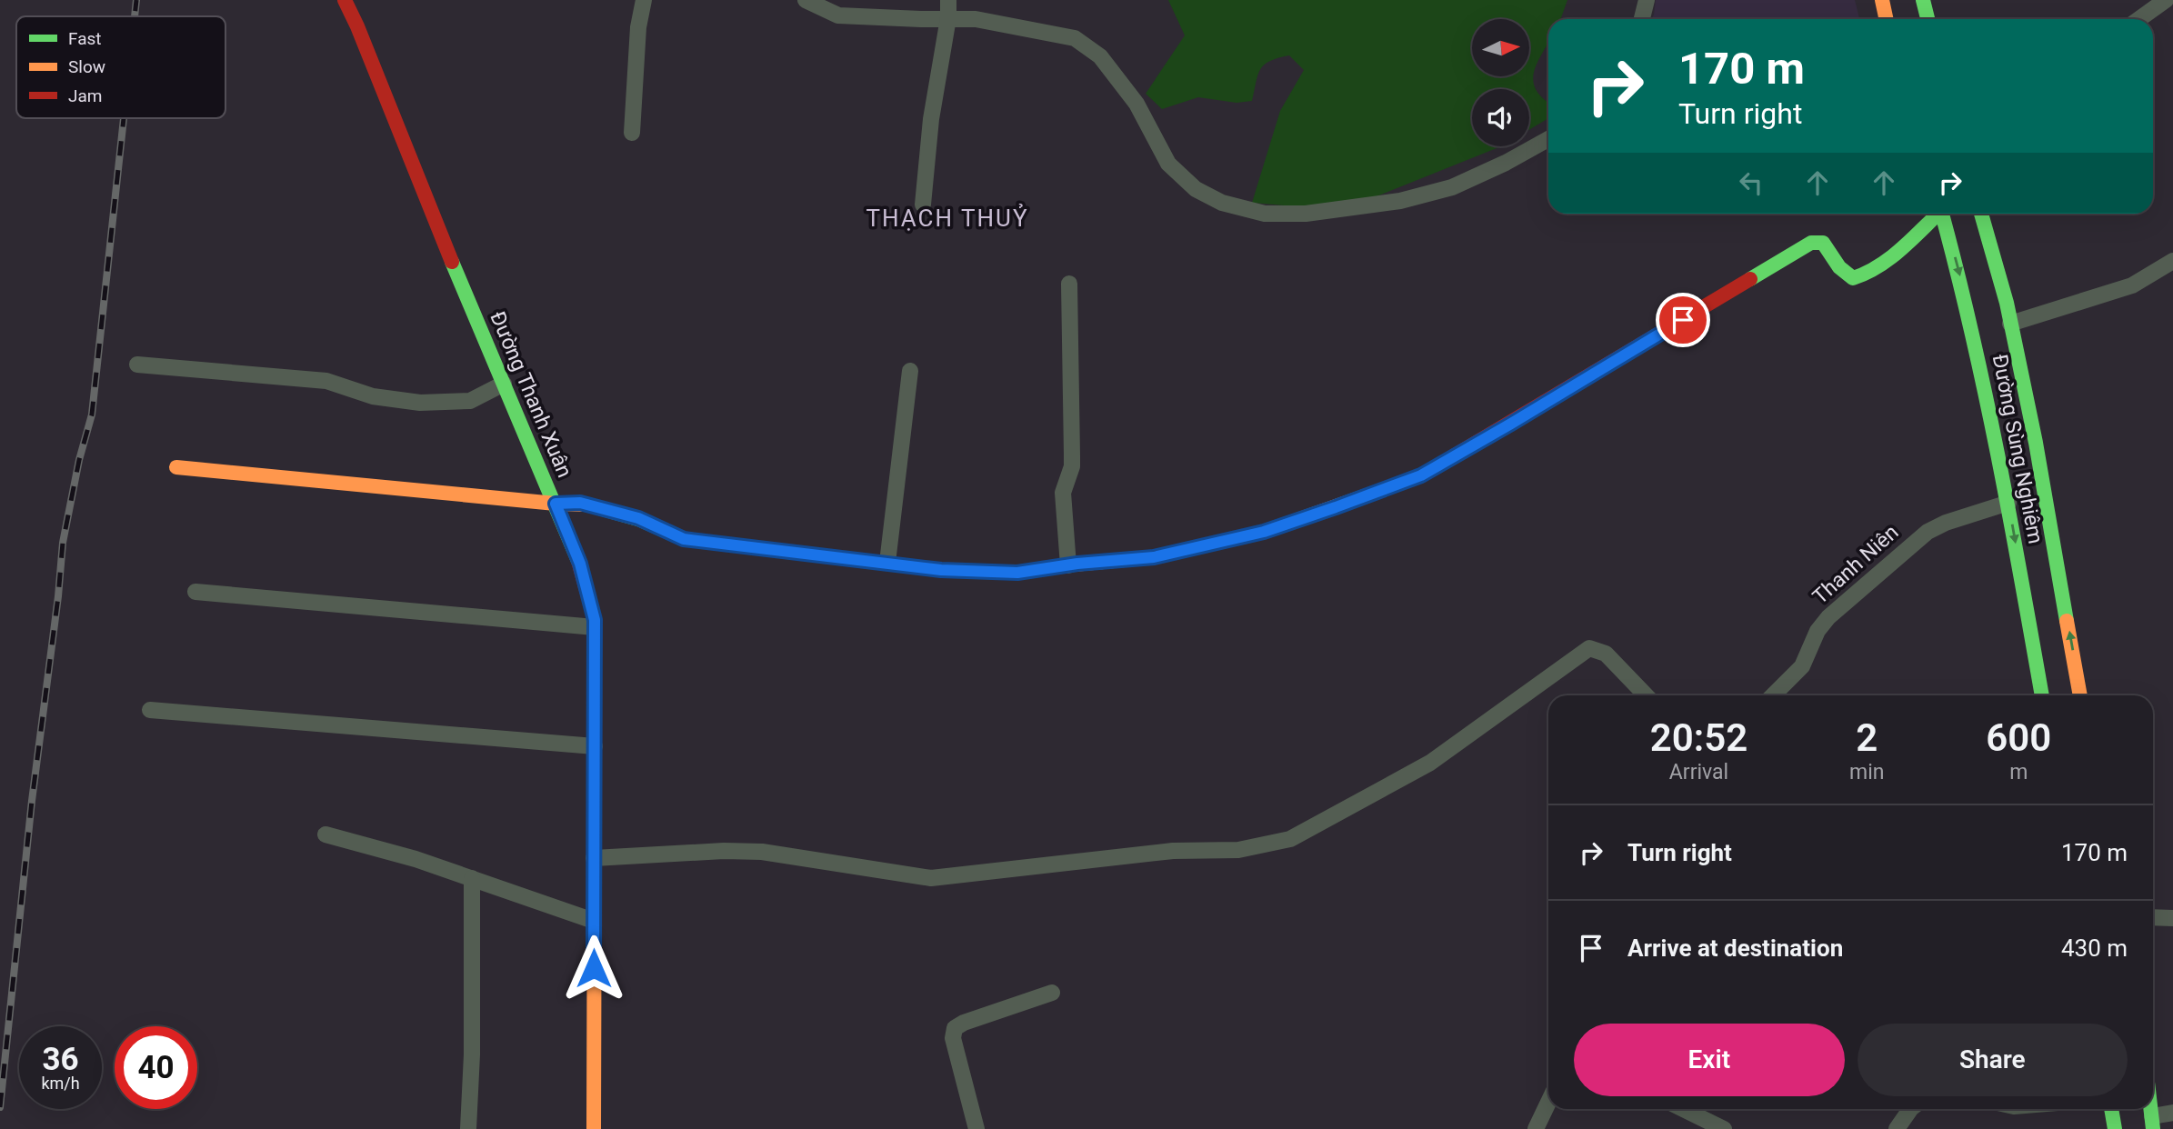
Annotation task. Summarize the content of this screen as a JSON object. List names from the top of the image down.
{
  "streets": {
    "street": ["Đường Thanh Xuân", "Đường Sùng Nghiêm", "Thanh Niên"]
  },
  "crossings": [
    ["Đường Sùng Nghiêm", "Thanh Niên"]
  ],
  "districts": ["THẠCH THUỶ"],
  "legend": ["Fast", "Slow", "Jam"],
  "north": "right",
  "page": {
    "turn": ["170 m", "Turn right"],
    "eta": [
      "20:52",
      "Arrival",
      "2",
      "min",
      "600",
      "m"
    ],
    "list": [
      {
        "name": "Turn right",
        "value": "170 m"
      },
      {
        "name": "Arrive at destination",
        "value": "430 m"
      }
    ],
    "buttons": ["Exit", "Share"],
    "speed": "36 km/h",
    "limit": "40"
  }
}
